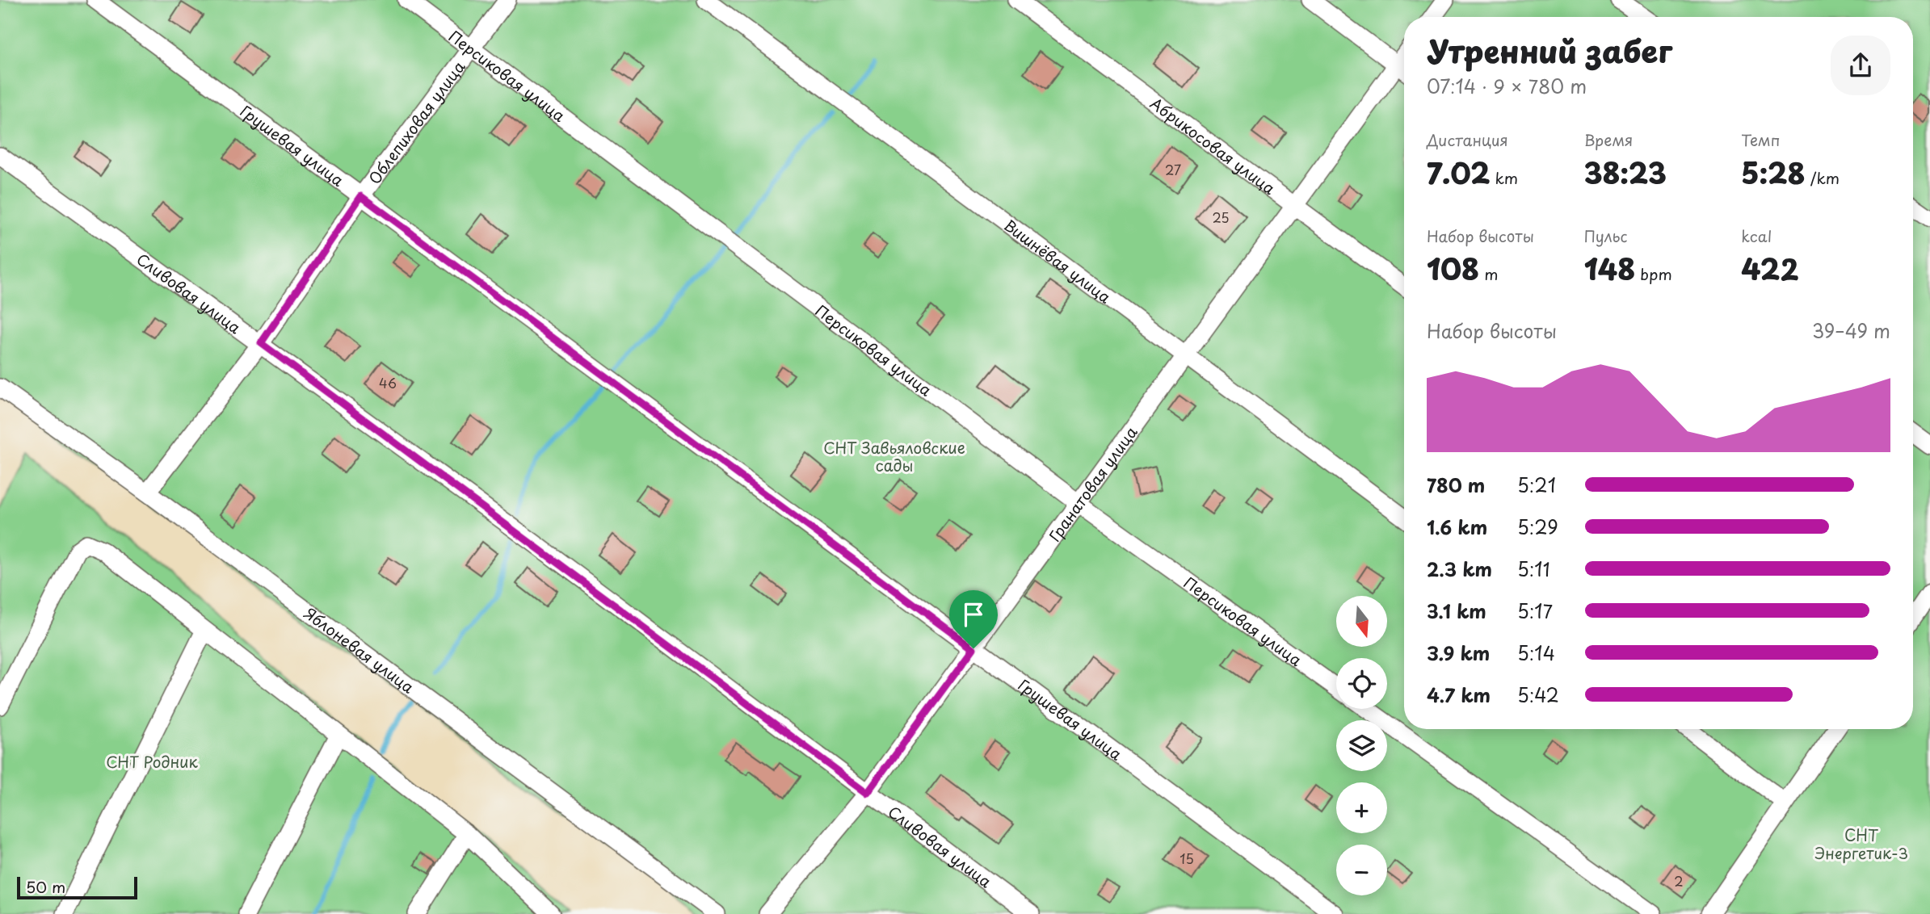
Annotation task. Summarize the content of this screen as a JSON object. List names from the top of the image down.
{
  "streets": {
    "street": [
      "Персиковая улица",
      "Облепиховая улица",
      "Грушевая улица",
      "Абрикосовая улица",
      "Вишнёвая улица",
      "Сливовая улица",
      "Гранатовая улица",
      "Яблоневая улица"
    ]
  },
  "crossings": [
    ["Персиковая улица", "Облепиховая улица"],
    ["Персиковая улица", "Гранатовая улица"],
    ["Облепиховая улица", "Грушевая улица"],
    ["Облепиховая улица", "Сливовая улица"],
    ["Облепиховая улица", "Яблоневая улица"],
    ["Грушевая улица", "Гранатовая улица"],
    ["Абрикосовая улица", "Гранатовая улица"],
    ["Вишнёвая улица", "Гранатовая улица"],
    ["Сливовая улица", "Гранатовая улица"]
  ],
  "parks": ["СНТ Завьяловские сады", "СНТ Родник", "СНТ Энергетик-3"],
  "house_numbers": [
    "27",
    "25",
    "46",
    "15",
    "2"
  ],
  "scale_bar": "50 m",
  "north": "bottom",
  "page": {
    "heading": ["Утренний забег", "07:14 · 9 × 780 m"],
    "stats": [
      ["Дистанция", "7.02 km"],
      ["Время", "38:23"],
      ["Темп", "5:28 /km"],
      ["Набор высоты", "108 m"],
      ["Пульс", "148 bpm"],
      ["kcal", "422"]
    ],
    "chart": ["Набор высоты", "39–49 m"],
    "list": [
      {
        "name": "780 m",
        "note": "5:21"
      },
      {
        "name": "1.6 km",
        "note": "5:29"
      },
      {
        "name": "2.3 km",
        "note": "5:11"
      },
      {
        "name": "3.1 km",
        "note": "5:17"
      },
      {
        "name": "3.9 km",
        "note": "5:14"
      },
      {
        "name": "4.7 km",
        "note": "5:42"
      }
    ],
    "map_buttons": ["+", "−"],
    "scale": "50 m"
  }
}
